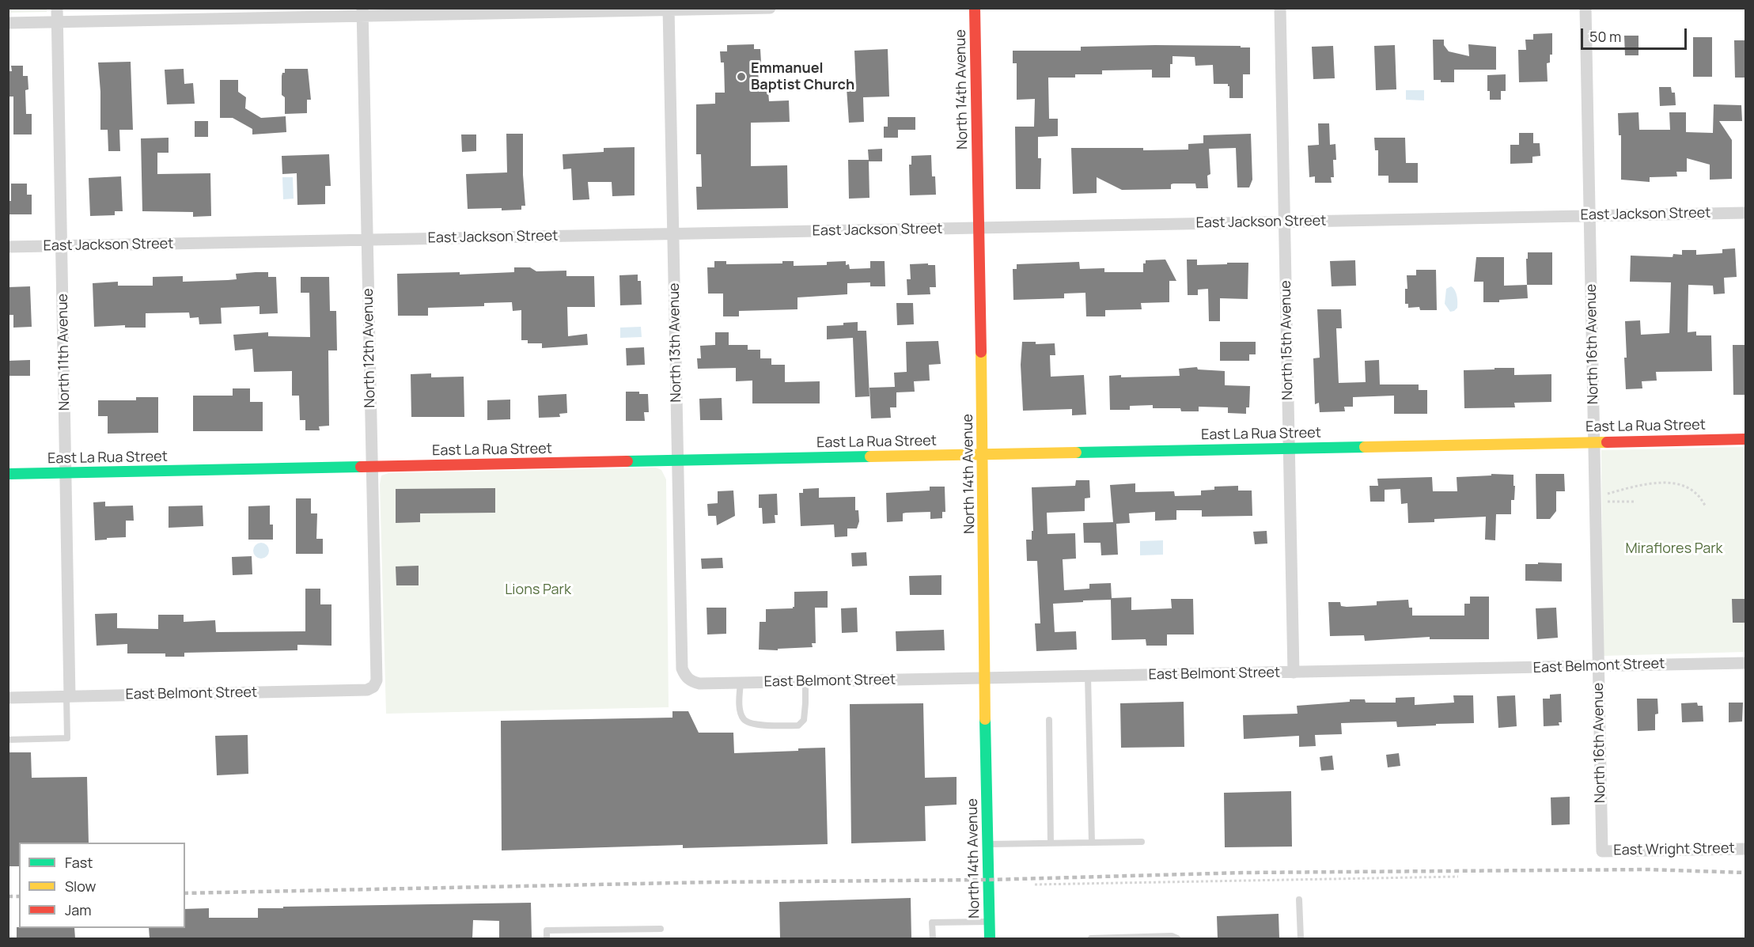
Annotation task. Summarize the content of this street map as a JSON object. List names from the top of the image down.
{
  "streets": {
    "street": [
      "North 14th Avenue",
      "East Jackson Street",
      "North 15th Avenue",
      "North 13th Avenue",
      "North 16th Avenue",
      "North 12th Avenue",
      "North 11th Avenue",
      "East La Rua Street",
      "East Belmont Street",
      "East Wright Street"
    ]
  },
  "crossings": [
    ["North 14th Avenue", "East Jackson Street"],
    ["North 14th Avenue", "East La Rua Street"],
    ["North 14th Avenue", "East Belmont Street"],
    ["East Jackson Street", "North 15th Avenue"],
    ["East Jackson Street", "North 13th Avenue"],
    ["East Jackson Street", "North 16th Avenue"],
    ["East Jackson Street", "North 12th Avenue"],
    ["East Jackson Street", "North 11th Avenue"],
    ["North 15th Avenue", "East La Rua Street"],
    ["North 15th Avenue", "East Belmont Street"],
    ["North 13th Avenue", "East La Rua Street"],
    ["North 13th Avenue", "East Belmont Street"],
    ["North 16th Avenue", "East La Rua Street"],
    ["North 16th Avenue", "East Belmont Street"],
    ["North 16th Avenue", "East Wright Street"],
    ["North 12th Avenue", "East La Rua Street"],
    ["North 12th Avenue", "East Belmont Street"],
    ["North 11th Avenue", "East La Rua Street"],
    ["North 11th Avenue", "East Belmont Street"]
  ],
  "parks": ["Miraflores Park", "Lions Park"],
  "places": ["Emmanuel Baptist Church"],
  "legend": ["Fast", "Slow", "Jam"],
  "scale_bar": "50 m"
}
